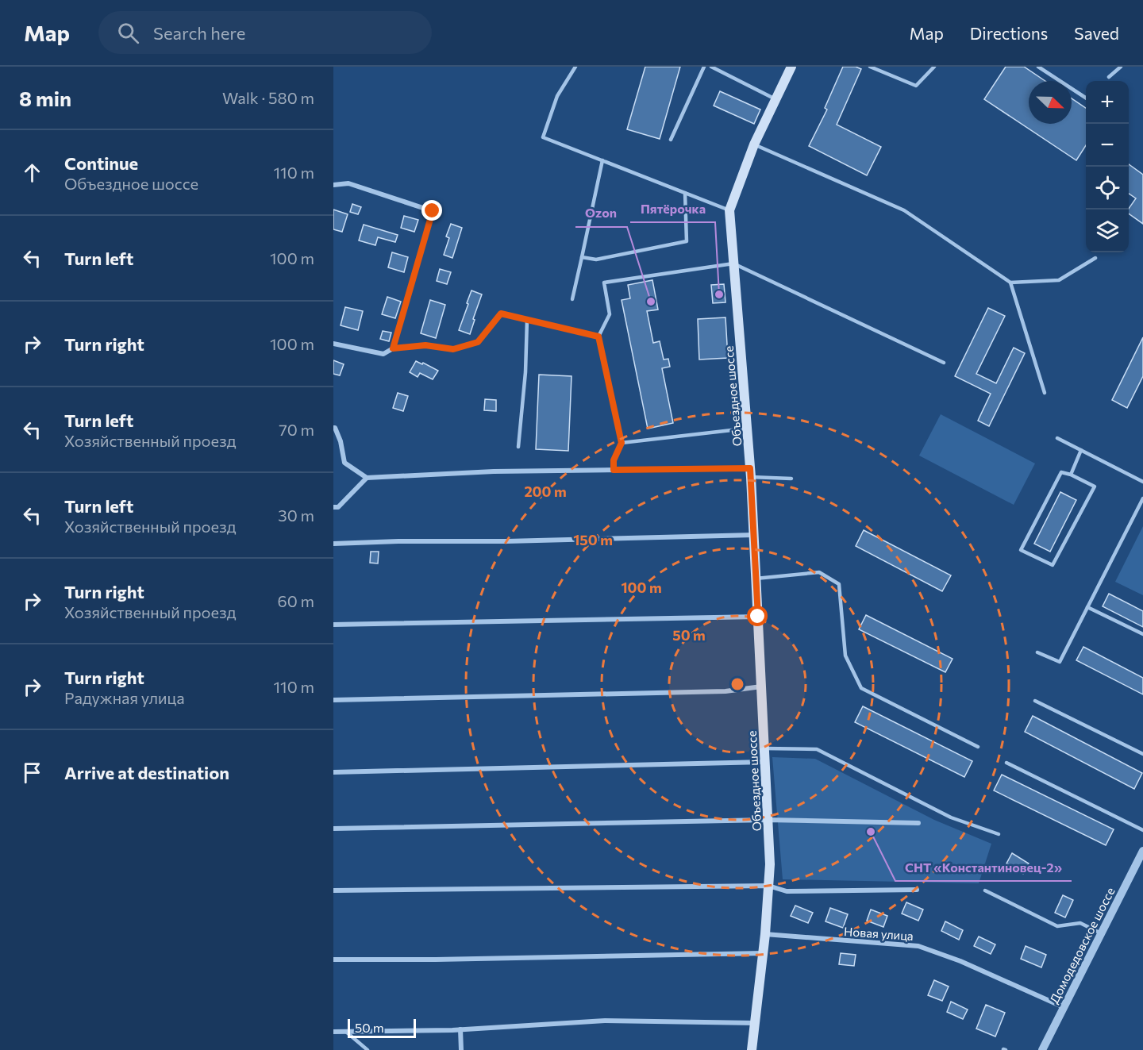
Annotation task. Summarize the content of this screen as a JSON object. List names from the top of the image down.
{
  "streets": {
    "main road": ["Объездное шоссе"],
    "street": ["Новая улица", "Домодедовское шоссе"]
  },
  "crossings": [
    ["Объездное шоссе", "Новая улица"],
    ["Новая улица", "Домодедовское шоссе"]
  ],
  "places": ["Пятёрочка", "Ozon", "СНТ «Константиновец-2»"],
  "scale_bar": "50 m",
  "north": "bottom right",
  "page": {
    "header": "Map",
    "search": "Search here",
    "nav": ["Map", "Directions", "Saved"],
    "heading": ["8 min", "Walk · 580 m"],
    "map_buttons": ["+", "−"],
    "list": [
      ["Continue", "Объездное шоссе", "110 m"],
      ["Turn left", "100 m"],
      ["Turn right", "100 m"],
      ["Turn left", "Хозяйственный проезд", "70 m"],
      ["Turn left", "Хозяйственный проезд", "30 m"],
      ["Turn right", "Хозяйственный проезд", "60 m"],
      ["Turn right", "Радужная улица", "110 m"],
      "Arrive at destination"
    ],
    "scale": "50 m"
  },
  "rings": [
    "200 m",
    "150 m",
    "100 m",
    "50 m"
  ]
}
